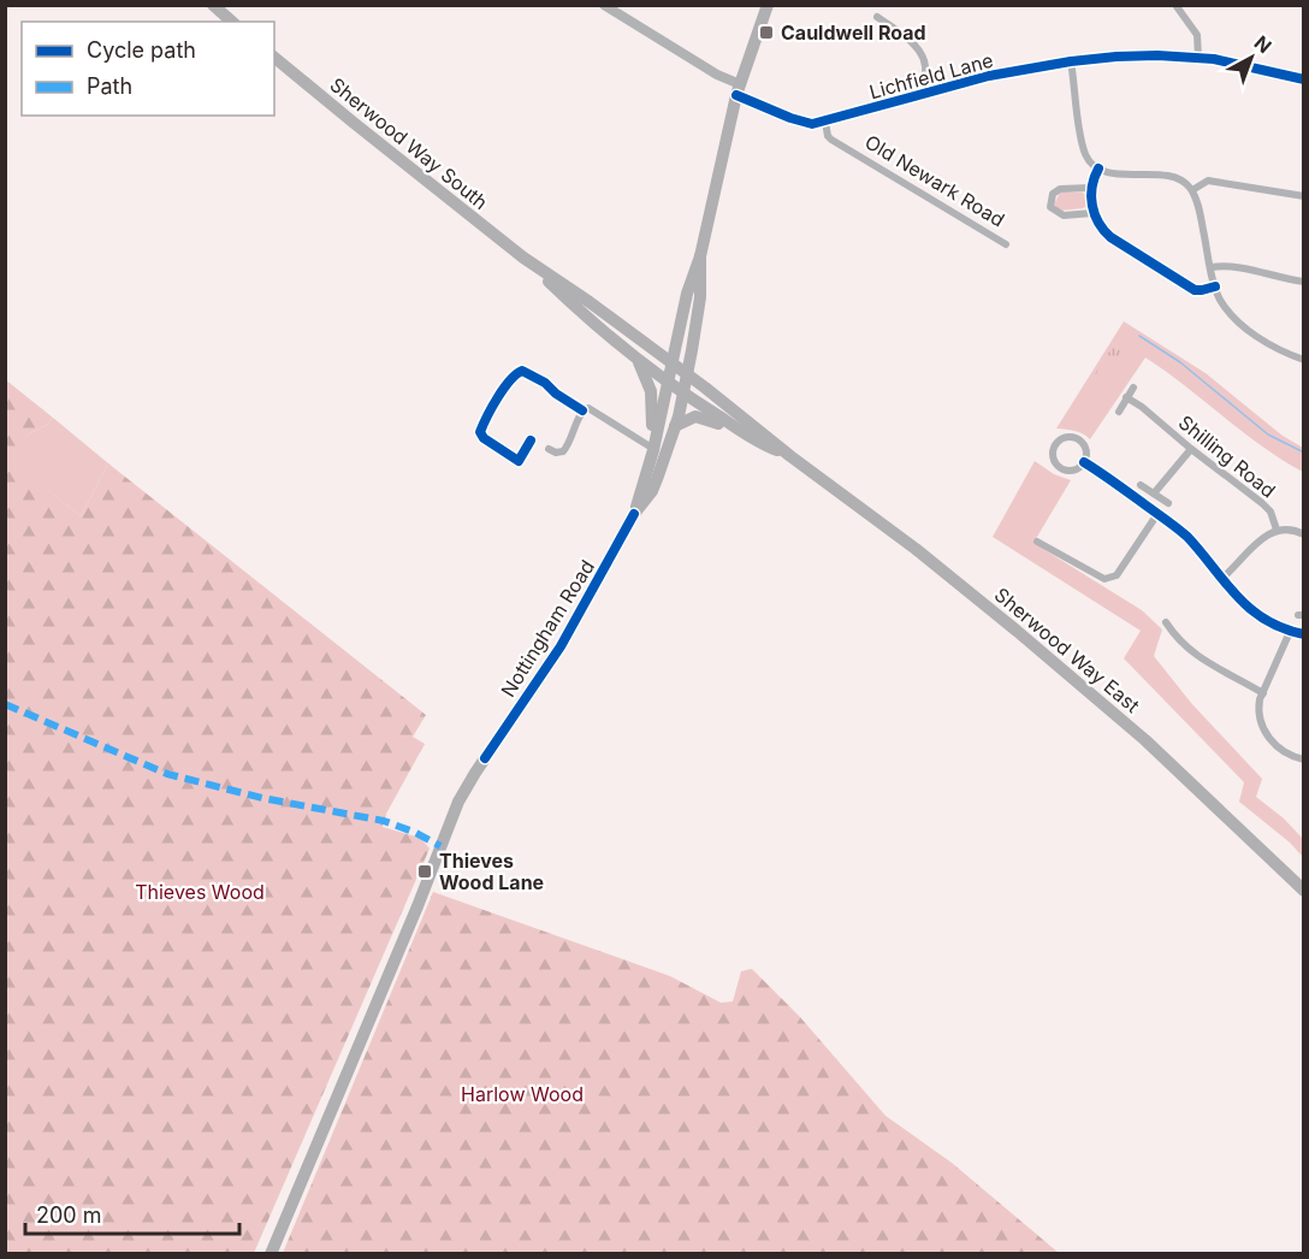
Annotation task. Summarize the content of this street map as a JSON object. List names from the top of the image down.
{
  "streets": {
    "highway": ["Sherwood Way South", "Nottingham Road", "Sherwood Way East"],
    "street": ["Lichfield Lane", "Old Newark Road", "Shilling Road"]
  },
  "crossings": [
    ["Lichfield Lane", "Old Newark Road"],
    ["Sherwood Way South", "Nottingham Road"],
    ["Sherwood Way South", "Sherwood Way East"],
    ["Nottingham Road", "Sherwood Way East"]
  ],
  "parks": ["Thieves Wood", "Harlow Wood"],
  "places": {
    "transit": ["Cauldwell Road", "Thieves Wood Lane"]
  },
  "legend": ["Cycle path", "Path"],
  "scale_bar": "200 m",
  "north": "top right"
}
